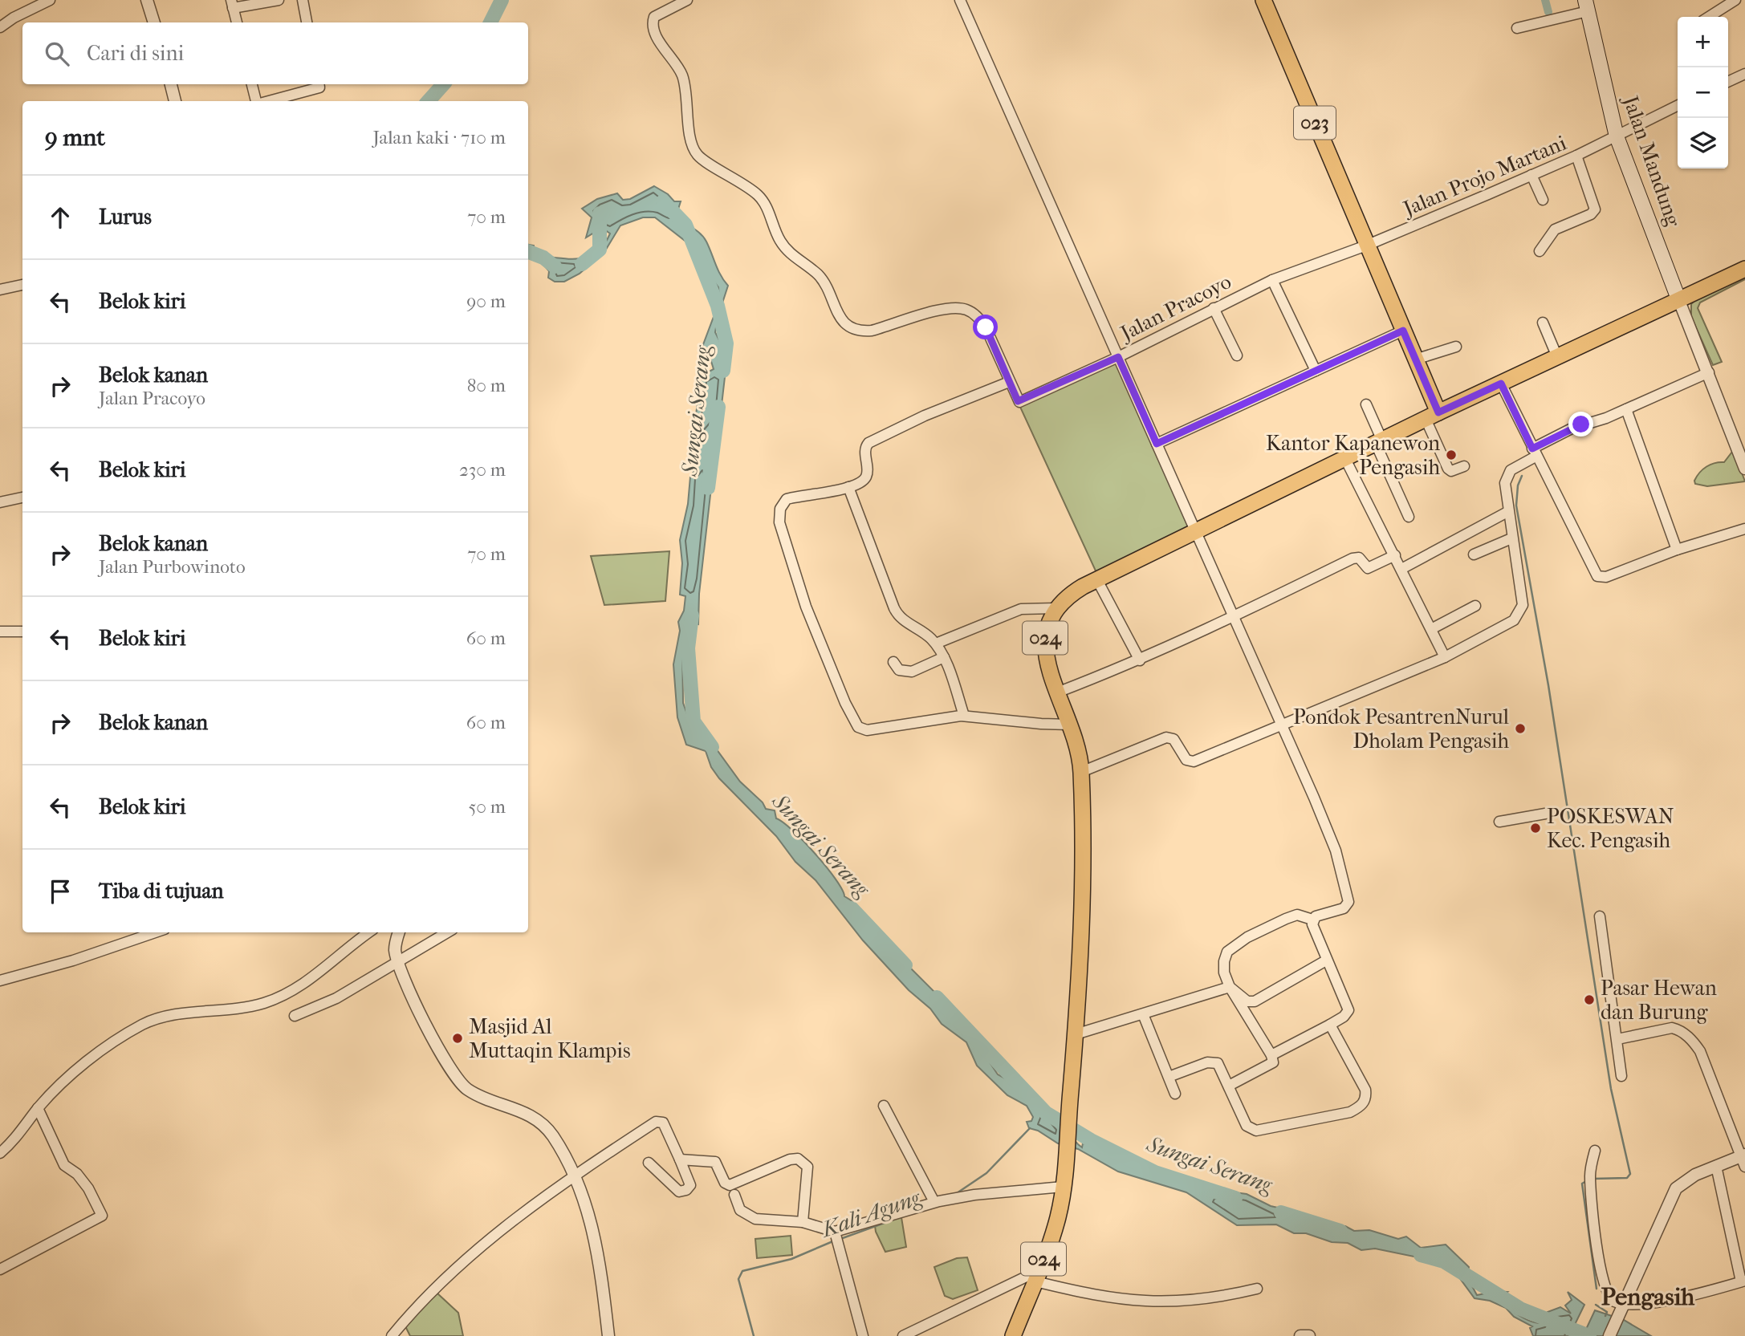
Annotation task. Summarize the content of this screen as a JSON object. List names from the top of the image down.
{
  "streets": {
    "main road": ["023", "Jalan Mandung", "024"],
    "street": ["Jalan Projo Martani", "Jalan Pracoyo"]
  },
  "crossings": [
    ["023", "Jalan Projo Martani"],
    ["023", "Jalan Pracoyo"],
    ["023", "024"],
    ["Jalan Mandung", "Jalan Projo Martani"],
    ["Jalan Projo Martani", "Jalan Pracoyo"],
    ["Jalan Pracoyo", "024"]
  ],
  "districts": ["Pengasih"],
  "water": ["Sungai Serang", "Kali Agung"],
  "places": [
    "Kantor Kapanewon Pengasih",
    "Pondok PesantrenNurul Dholam Pengasih",
    "POSKESWAN Kec. Pengasih",
    "Pasar Hewan dan Burung",
    "Masjid Al Muttaqin Klampis"
  ],
  "page": {
    "map_buttons": ["+", "−"],
    "search": "Cari di sini",
    "heading": ["9 mnt", "Jalan kaki · 710 m"],
    "list": [
      ["Lurus", "70 m"],
      ["Belok kiri", "90 m"],
      ["Belok kanan", "Jalan Pracoyo", "80 m"],
      ["Belok kiri", "230 m"],
      ["Belok kanan", "Jalan Purbowinoto", "70 m"],
      ["Belok kiri", "60 m"],
      ["Belok kanan", "60 m"],
      ["Belok kiri", "50 m"],
      "Tiba di tujuan"
    ]
  }
}
